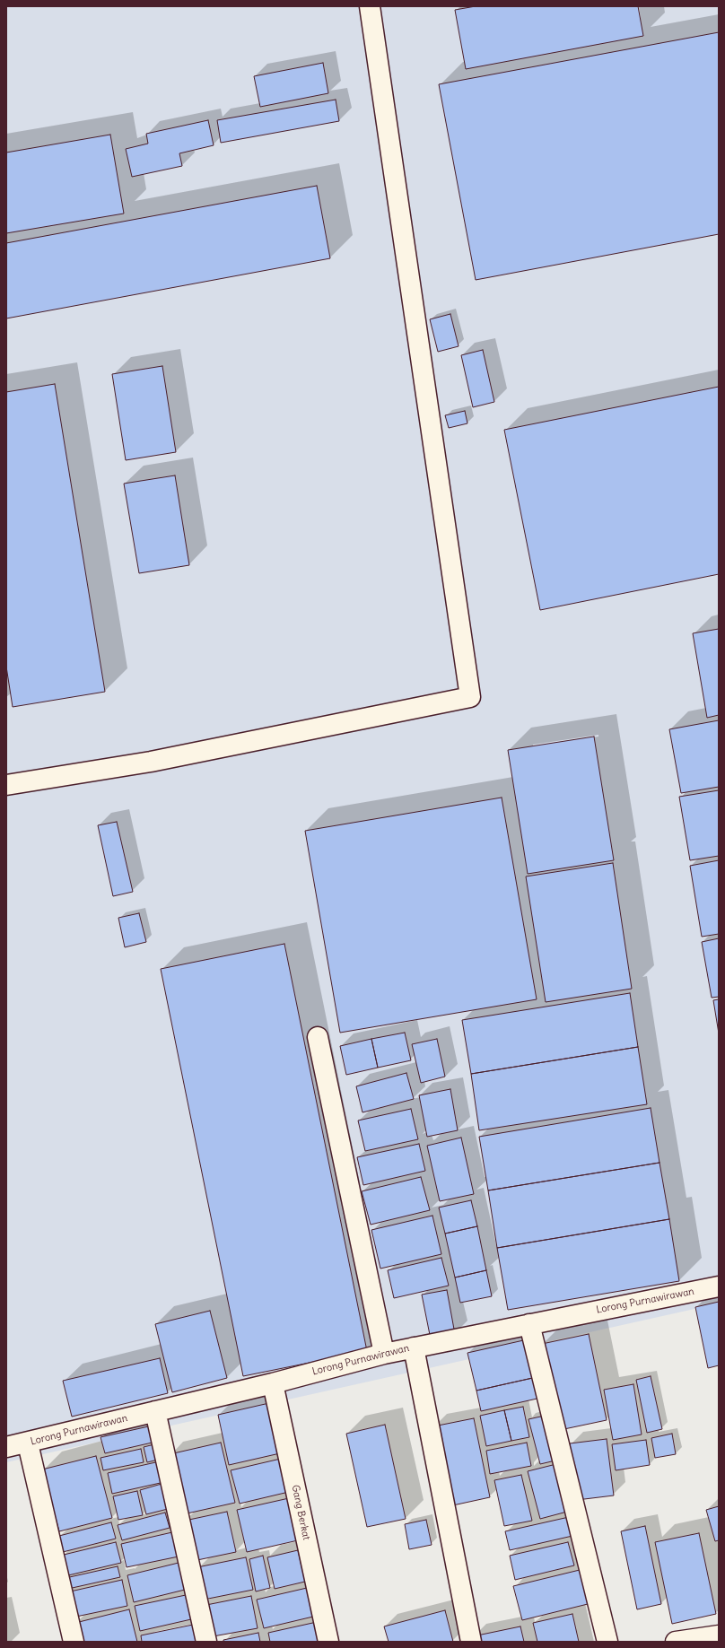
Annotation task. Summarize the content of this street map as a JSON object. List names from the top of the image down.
{
  "streets": {
    "street": ["Lorong Purnawirawan", "Gang Berkat"]
  },
  "crossings": [
    ["Lorong Purnawirawan", "Gang Berkat"]
  ]
}
